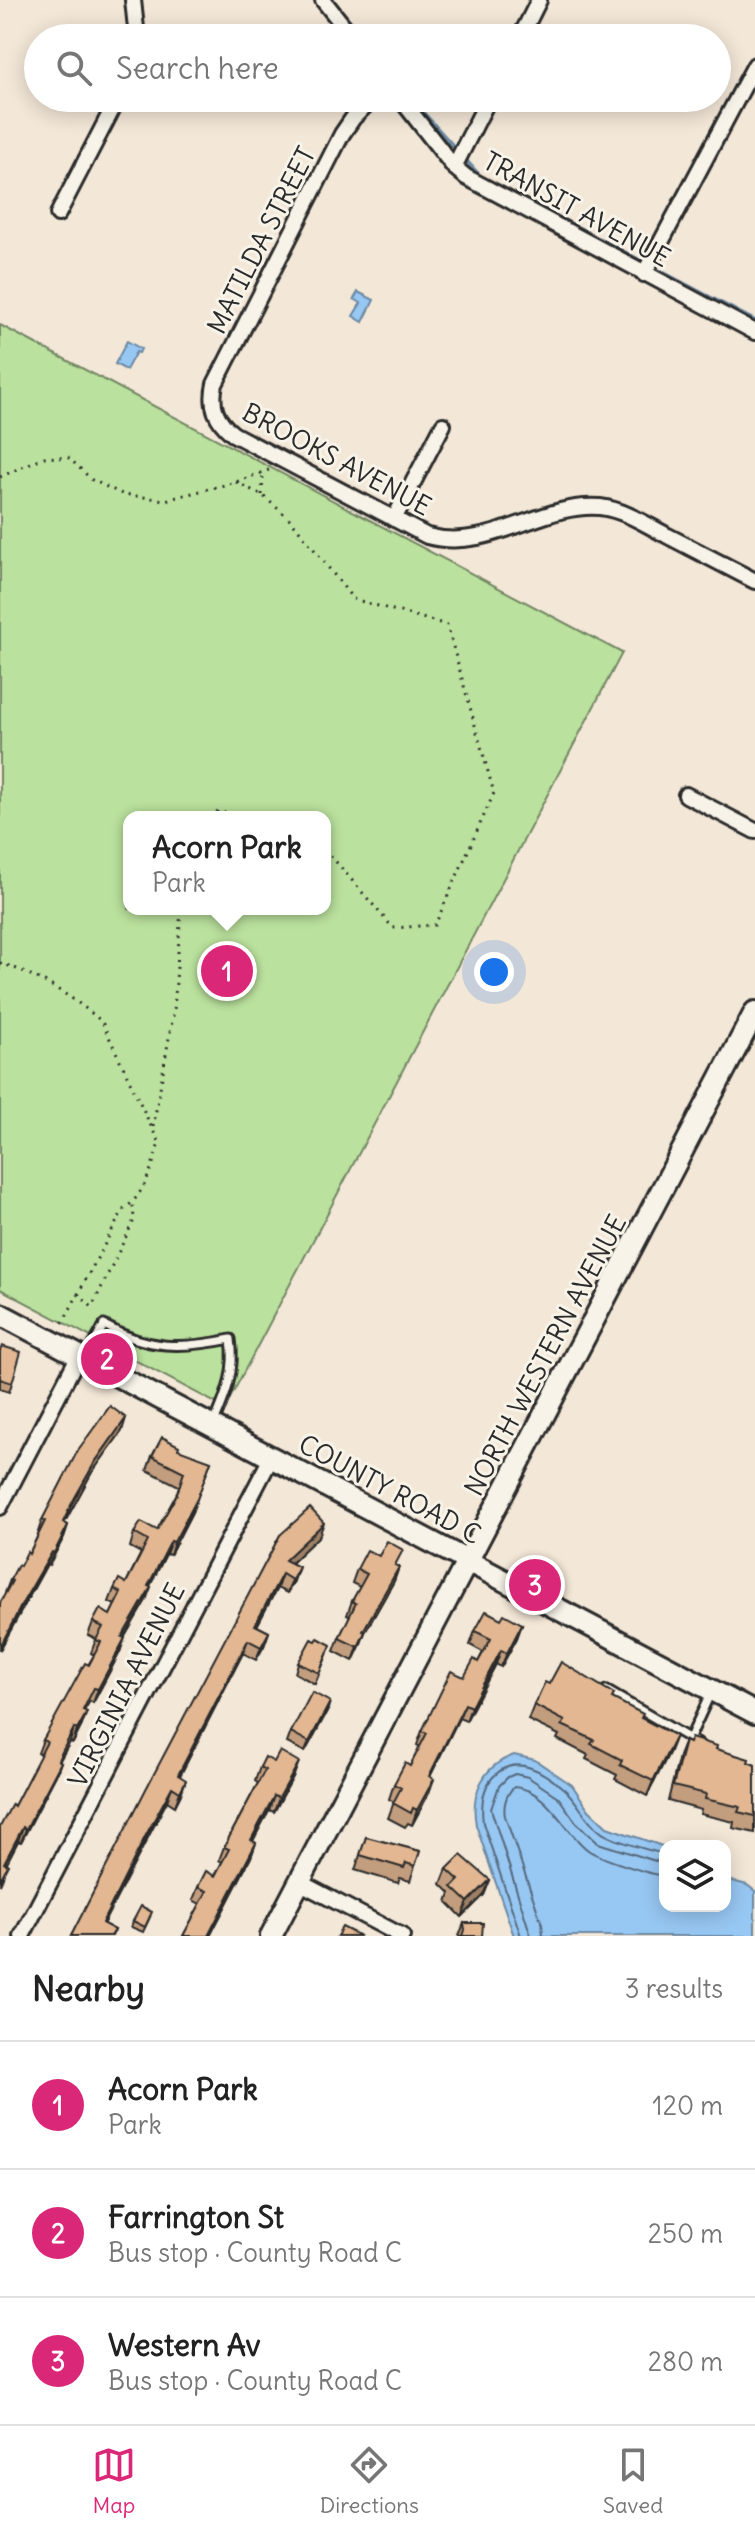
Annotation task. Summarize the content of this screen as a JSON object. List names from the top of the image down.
{
  "streets": {
    "street": [
      "TRANSIT AVENUE",
      "MATILDA STREET",
      "BROOKS AVENUE",
      "NORTH WESTERN AVENUE",
      "COUNTY ROAD C",
      "VIRGINIA AVENUE"
    ]
  },
  "crossings": [
    ["MATILDA STREET", "BROOKS AVENUE"],
    ["NORTH WESTERN AVENUE", "COUNTY ROAD C"],
    ["COUNTY ROAD C", "VIRGINIA AVENUE"]
  ],
  "page": {
    "search": "Search here",
    "popup": ["Acorn Park", "Park"],
    "pins": ["1", "2", "3"],
    "heading": ["Nearby", "3 results"],
    "list": [
      {
        "mark": "1",
        "name": "Acorn Park",
        "note": "Park",
        "value": "120 m"
      },
      {
        "mark": "2",
        "name": "Farrington St",
        "note": "Bus stop · County Road C",
        "value": "250 m"
      },
      {
        "mark": "3",
        "name": "Western Av",
        "note": "Bus stop · County Road C",
        "value": "280 m"
      }
    ],
    "nav": ["Map", "Directions", "Saved"]
  }
}
